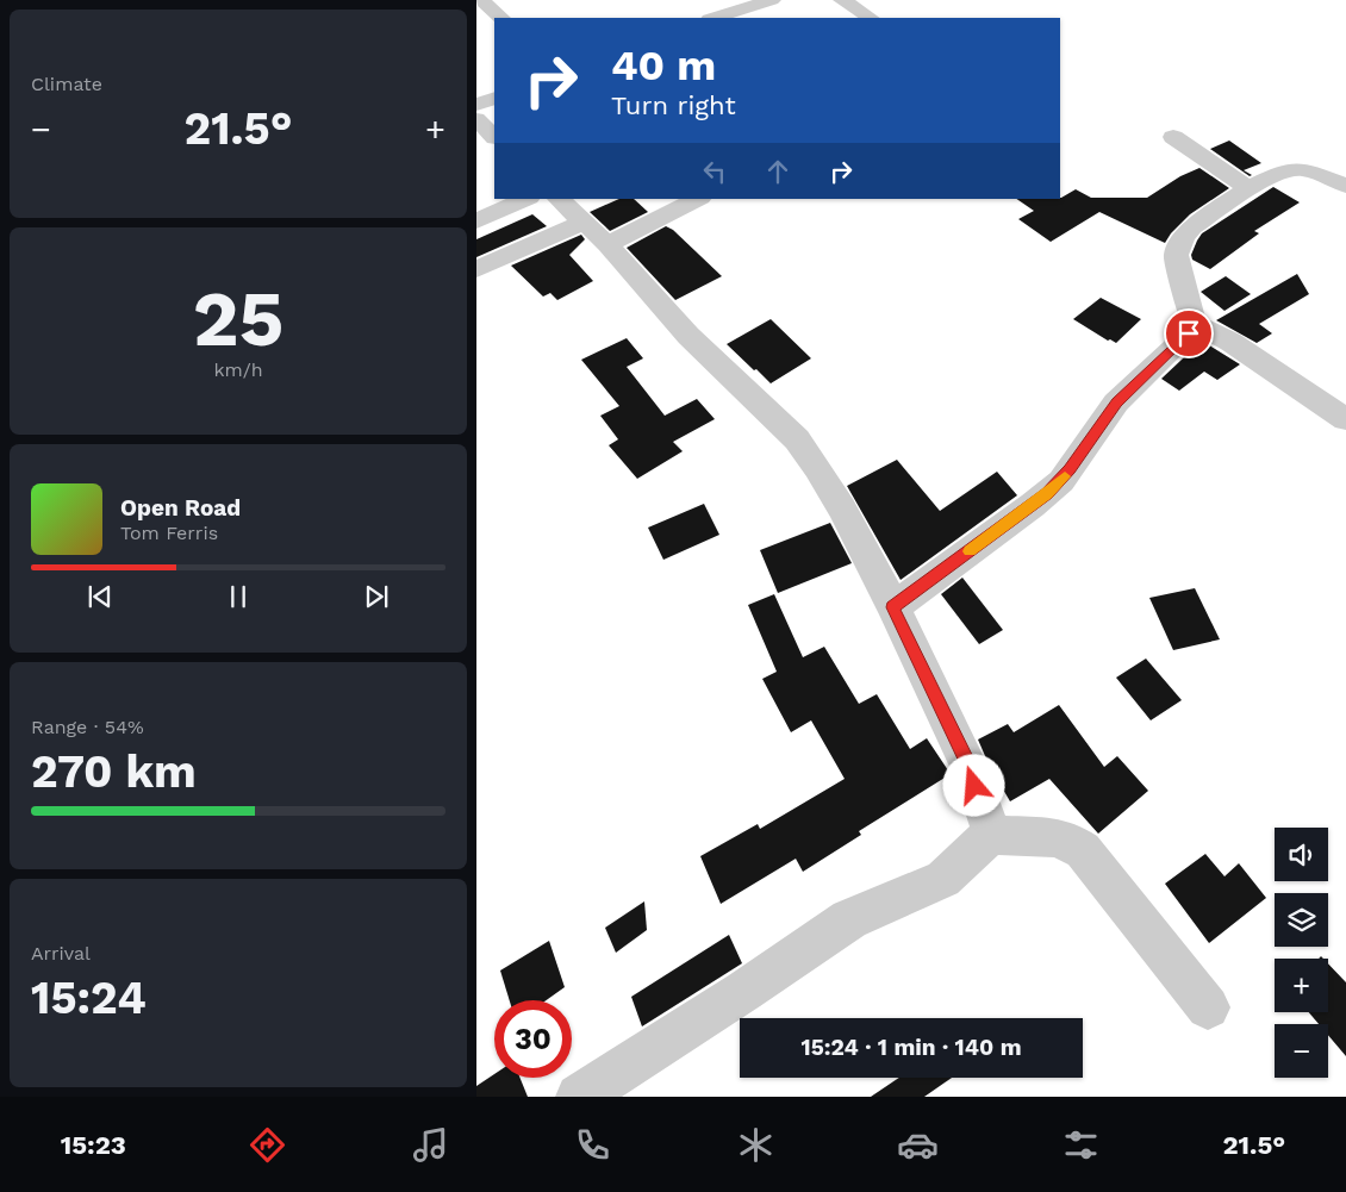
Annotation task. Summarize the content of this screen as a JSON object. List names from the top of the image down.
{
  "page": {
    "tile": [
      "Climate",
      ["25", "km/h"],
      ["Range · 54%", "270 km"],
      ["Arrival", "15:24"]
    ],
    "turn": ["40 m", "Turn right"],
    "heat": ["−", "21.5°", "+"],
    "song": ["Open Road", "Tom Ferris"],
    "map_buttons": ["+", "−"],
    "limit": "30",
    "trip": "15:24 · 1 min · 140 m",
    "tabs": ["15:23", "21.5°"]
  }
}
